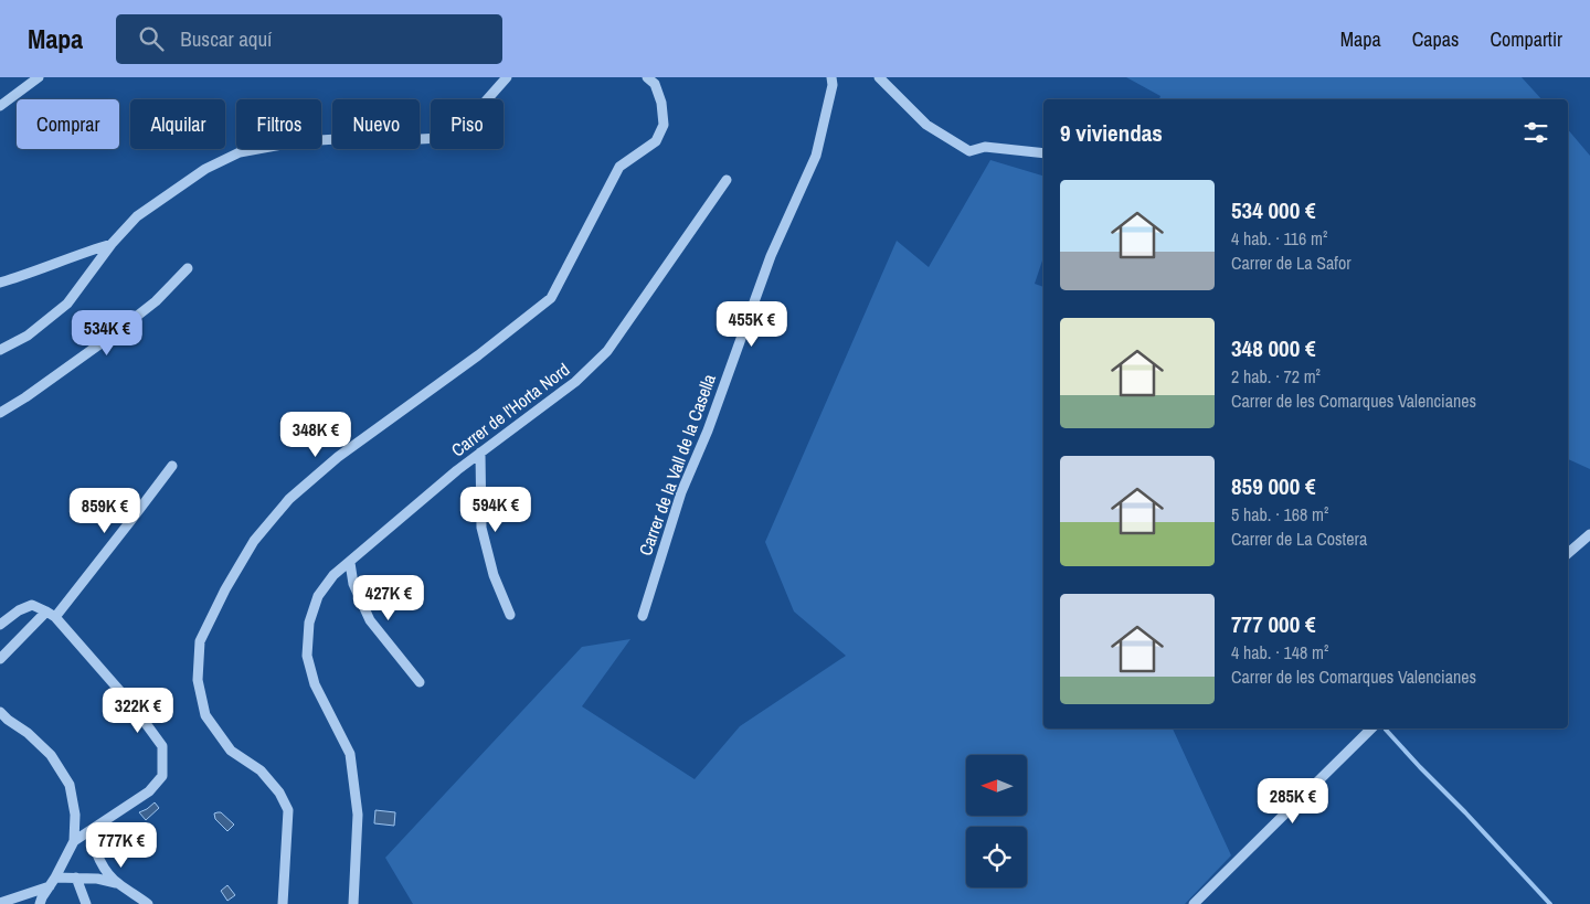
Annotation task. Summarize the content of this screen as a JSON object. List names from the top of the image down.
{
  "streets": {
    "street": ["Carrer de l'Horta Nord", "Carrer de la Vall de la Casella"]
  },
  "north": "left",
  "page": {
    "header": "Mapa",
    "search": "Buscar aquí",
    "nav": ["Mapa", "Capas", "Compartir"],
    "chip": [
      "Comprar",
      "Alquilar",
      "Filtros",
      "Nuevo",
      "Piso"
    ],
    "heading": "9 viviendas",
    "list": [
      {
        "name": "534 000 €",
        "note": "4 hab. · 116 m² · Carrer de La Safor"
      },
      {
        "name": "348 000 €",
        "note": "2 hab. · 72 m² · Carrer de les Comarques Valencianes"
      },
      {
        "name": "859 000 €",
        "note": "5 hab. · 168 m² · Carrer de La Costera"
      },
      {
        "name": "777 000 €",
        "note": "4 hab. · 148 m² · Carrer de les Comarques Valencianes"
      }
    ],
    "price": [
      "455K €",
      "534K €",
      "348K €",
      "594K €",
      "859K €",
      "427K €",
      "322K €",
      "285K €",
      "777K €"
    ]
  }
}
